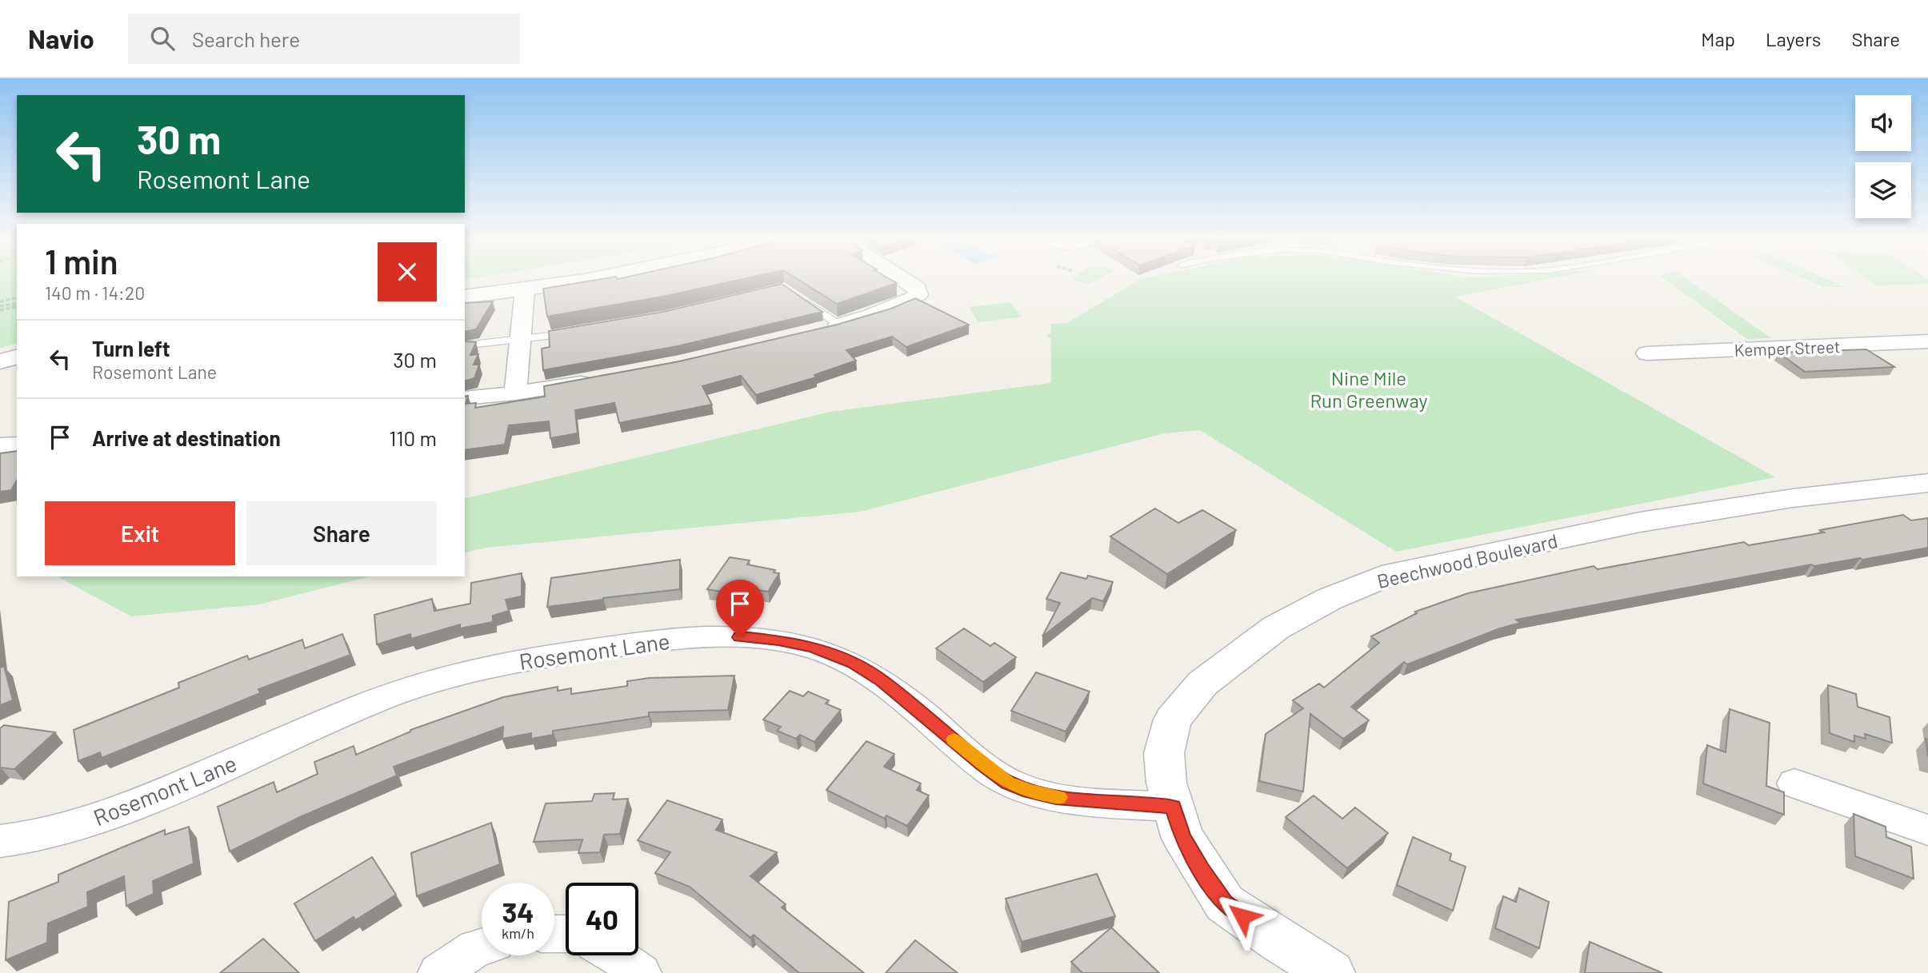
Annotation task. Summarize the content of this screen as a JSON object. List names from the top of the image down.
{
  "streets": {
    "street": ["Kemper Street", "Beechwood Boulevard", "Rosemont Lane"]
  },
  "crossings": [
    ["Beechwood Boulevard", "Rosemont Lane"]
  ],
  "parks": ["Nine Mile Run Greenway"],
  "page": {
    "header": "Navio",
    "search": "Search here",
    "nav": ["Map", "Layers", "Share"],
    "turn": ["30 m", "Rosemont Lane"],
    "heading": ["1 min", "140 m · 14:20"],
    "list": [
      {
        "name": "Turn left",
        "note": "Rosemont Lane",
        "value": "30 m"
      },
      {
        "name": "Arrive at destination",
        "value": "110 m"
      }
    ],
    "buttons": ["Exit", "Share"],
    "speed": "34 km/h",
    "limit": "40"
  }
}
